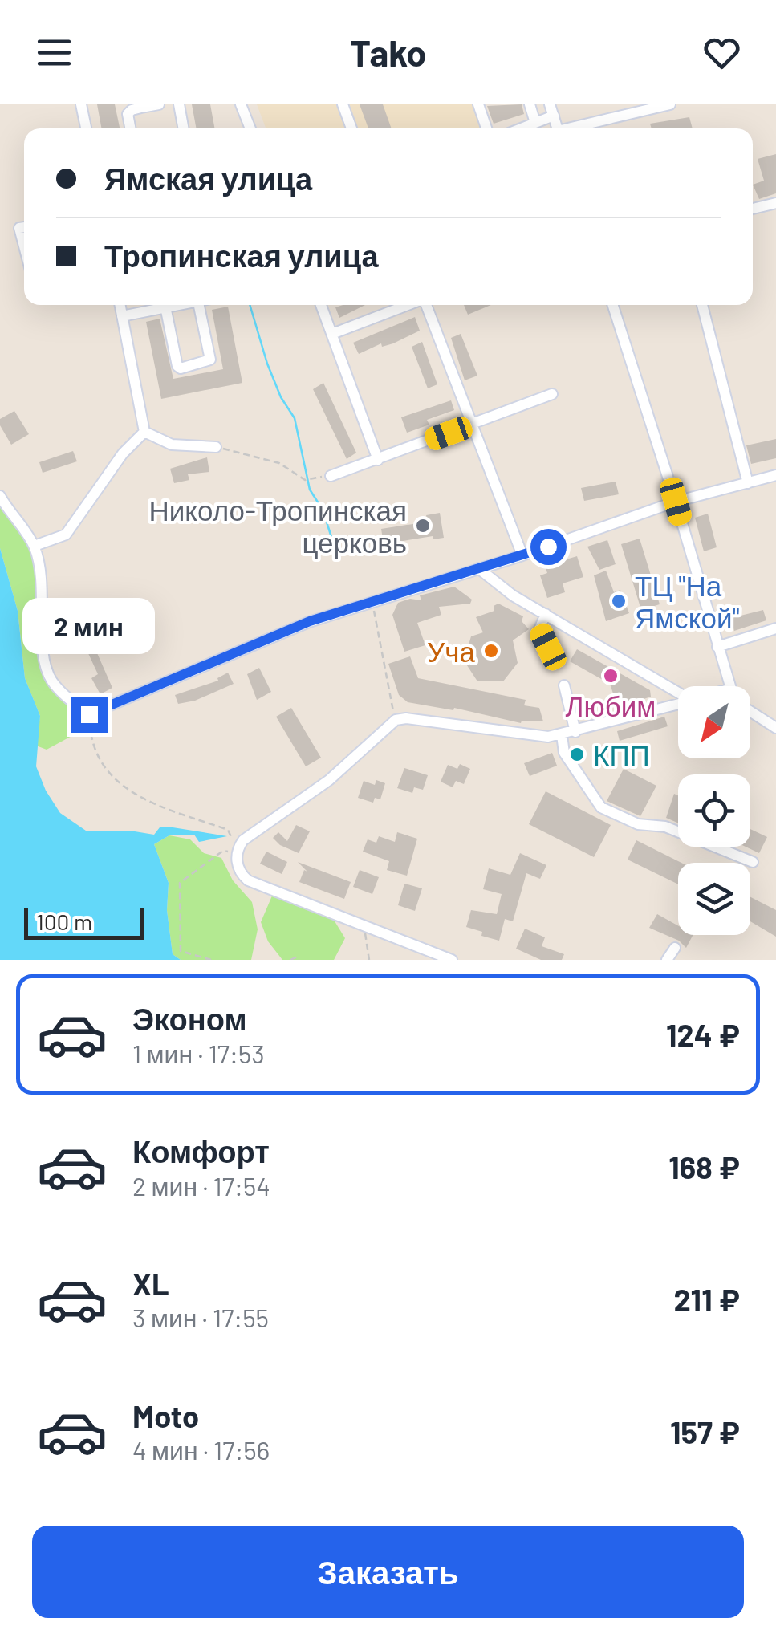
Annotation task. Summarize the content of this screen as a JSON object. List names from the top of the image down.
{
  "places": [
    "Николо-Тропинская церковь",
    "ТЦ \"На Ямской\"",
    "Уча",
    "Любим",
    "КПП"
  ],
  "scale_bar": "100 m",
  "north": "bottom left",
  "page": {
    "header": "Tako",
    "banner": ["Ямская улица", "Тропинская улица"],
    "bubble": "2 мин",
    "scale": "100 m",
    "list": [
      {
        "name": "Эконом",
        "note": "1 мин · 17:53",
        "value": "124 ₽"
      },
      {
        "name": "Комфорт",
        "note": "2 мин · 17:54",
        "value": "168 ₽"
      },
      {
        "name": "XL",
        "note": "3 мин · 17:55",
        "value": "211 ₽"
      },
      {
        "name": "Moto",
        "note": "4 мин · 17:56",
        "value": "157 ₽"
      }
    ],
    "buttons": "Заказать"
  }
}
